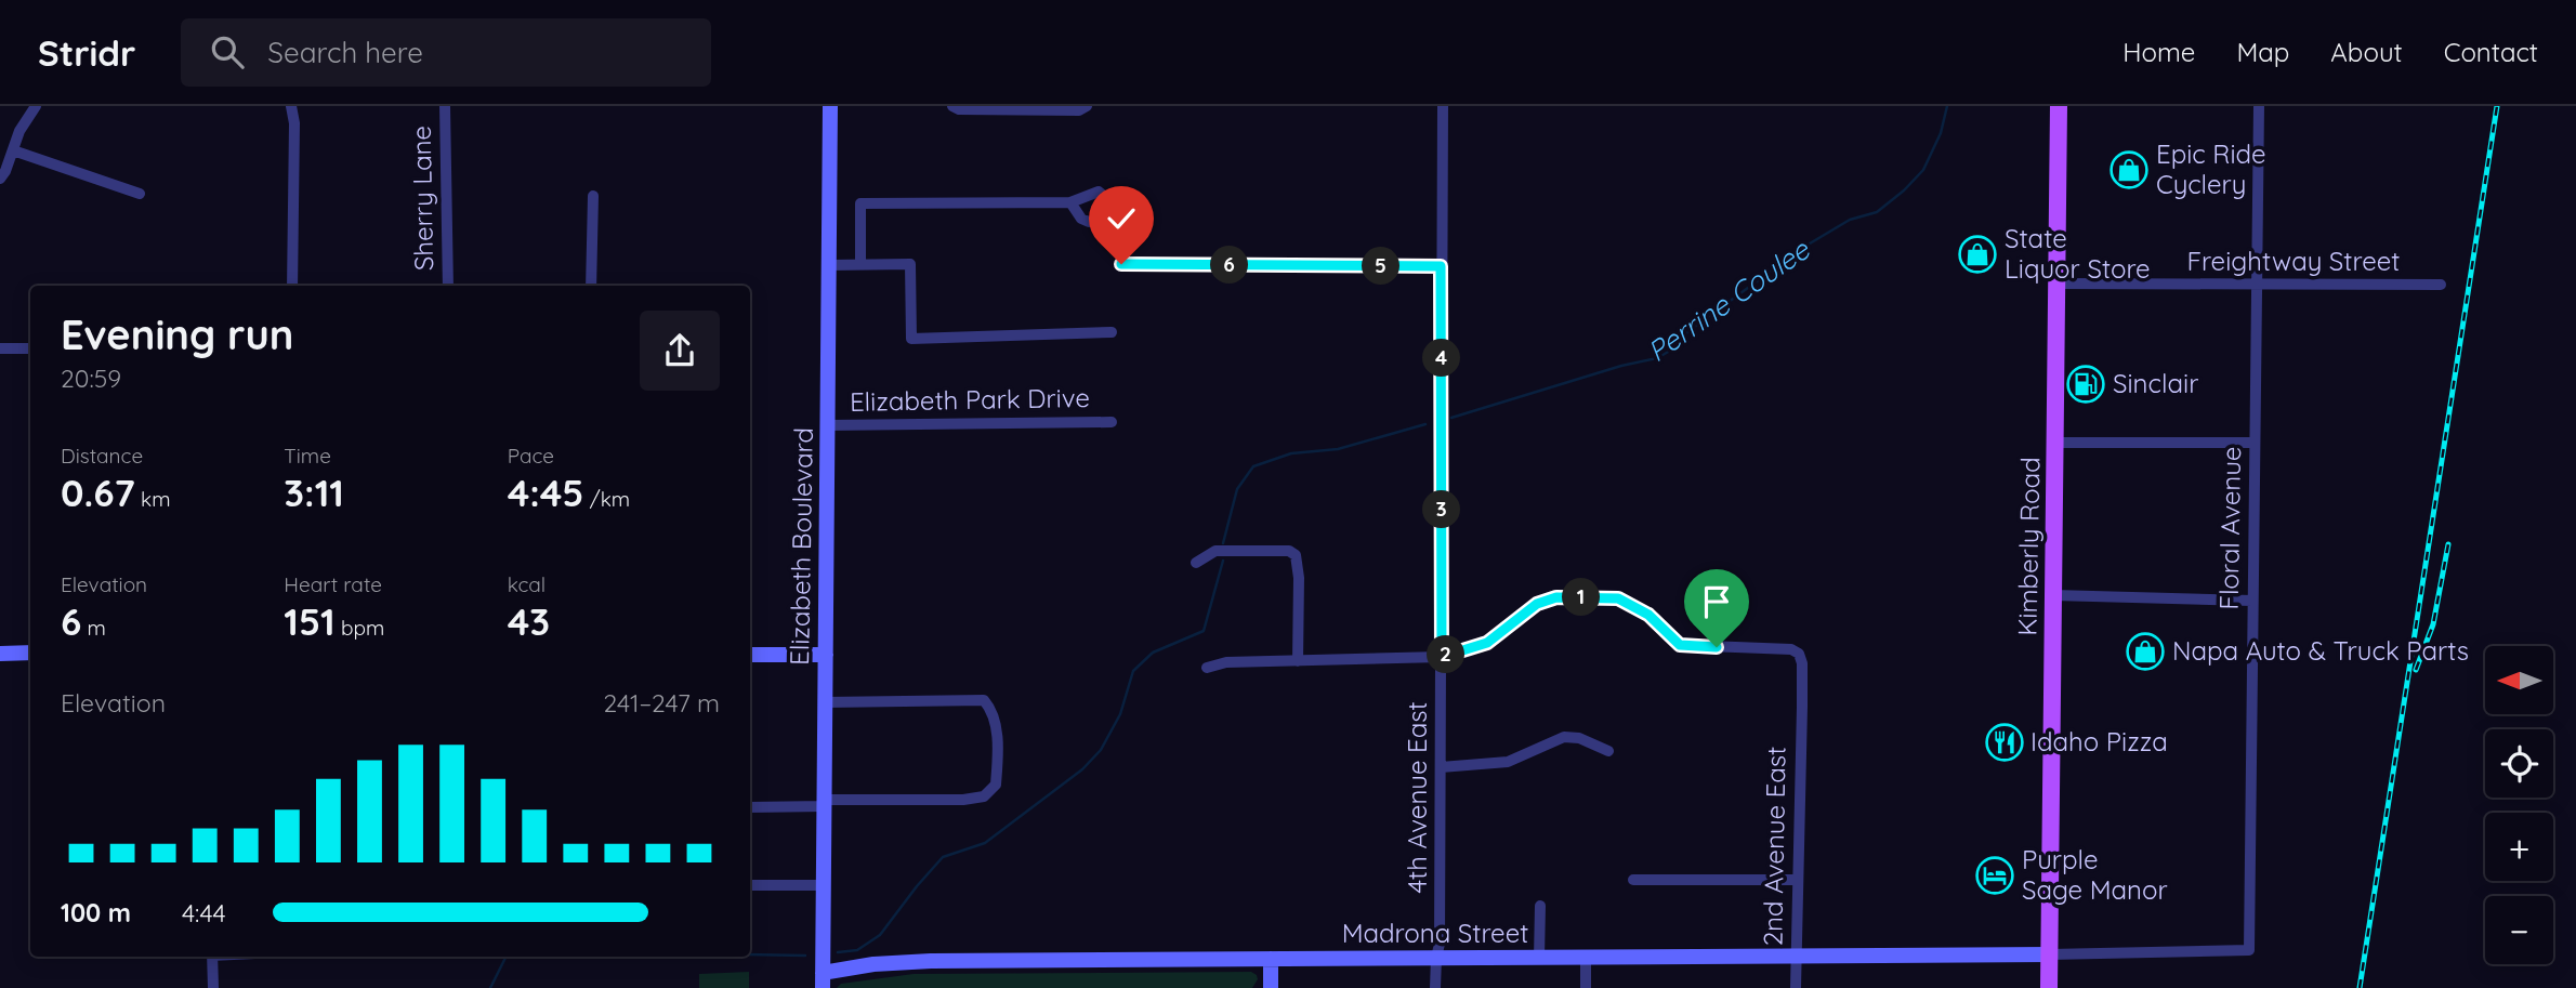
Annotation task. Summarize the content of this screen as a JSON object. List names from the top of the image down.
{
  "streets": {
    "main road": ["Kimberly Road"],
    "street": [
      "Sherry Lane",
      "Freightway Street",
      "Elizabeth Park Drive",
      "Floral Avenue",
      "Elizabeth Boulevard",
      "4th Avenue East",
      "2nd Avenue East",
      "Madrona Street"
    ]
  },
  "crossings": [
    ["Freightway Street", "Floral Avenue"],
    ["Freightway Street", "Kimberly Road"],
    ["Elizabeth Park Drive", "Elizabeth Boulevard"],
    ["Floral Avenue", "Kimberly Road"],
    ["Floral Avenue", "Madrona Street"],
    ["Elizabeth Boulevard", "Madrona Street"],
    ["Kimberly Road", "Madrona Street"],
    ["4th Avenue East", "2nd Avenue East"],
    ["4th Avenue East", "Madrona Street"],
    ["2nd Avenue East", "Madrona Street"]
  ],
  "water": ["Perrine Coulee"],
  "places": {
    "shop": ["Epic Ride Cyclery", "State Liquor Store", "Napa Auto & Truck Parts"],
    "fuel station": ["Sinclair"],
    "restaurant": ["Idaho Pizza"],
    "hotel": ["Purple Sage Manor"]
  },
  "north": "left",
  "page": {
    "header": "Stridr",
    "search": "Search here",
    "nav": [
      "Home",
      "Map",
      "About",
      "Contact"
    ],
    "pins": [
      "6",
      "5",
      "4",
      "3",
      "1",
      "2"
    ],
    "heading": ["Evening run", "20:59"],
    "stats": [
      ["Distance", "0.67 km"],
      ["Time", "3:11"],
      ["Pace", "4:45 /km"],
      ["Elevation", "6 m"],
      ["Heart rate", "151 bpm"],
      ["kcal", "43"]
    ],
    "map_buttons": ["+", "−"],
    "chart": ["Elevation", "241–247 m"],
    "list": [
      {
        "name": "100 m",
        "note": "4:44"
      }
    ]
  }
}
